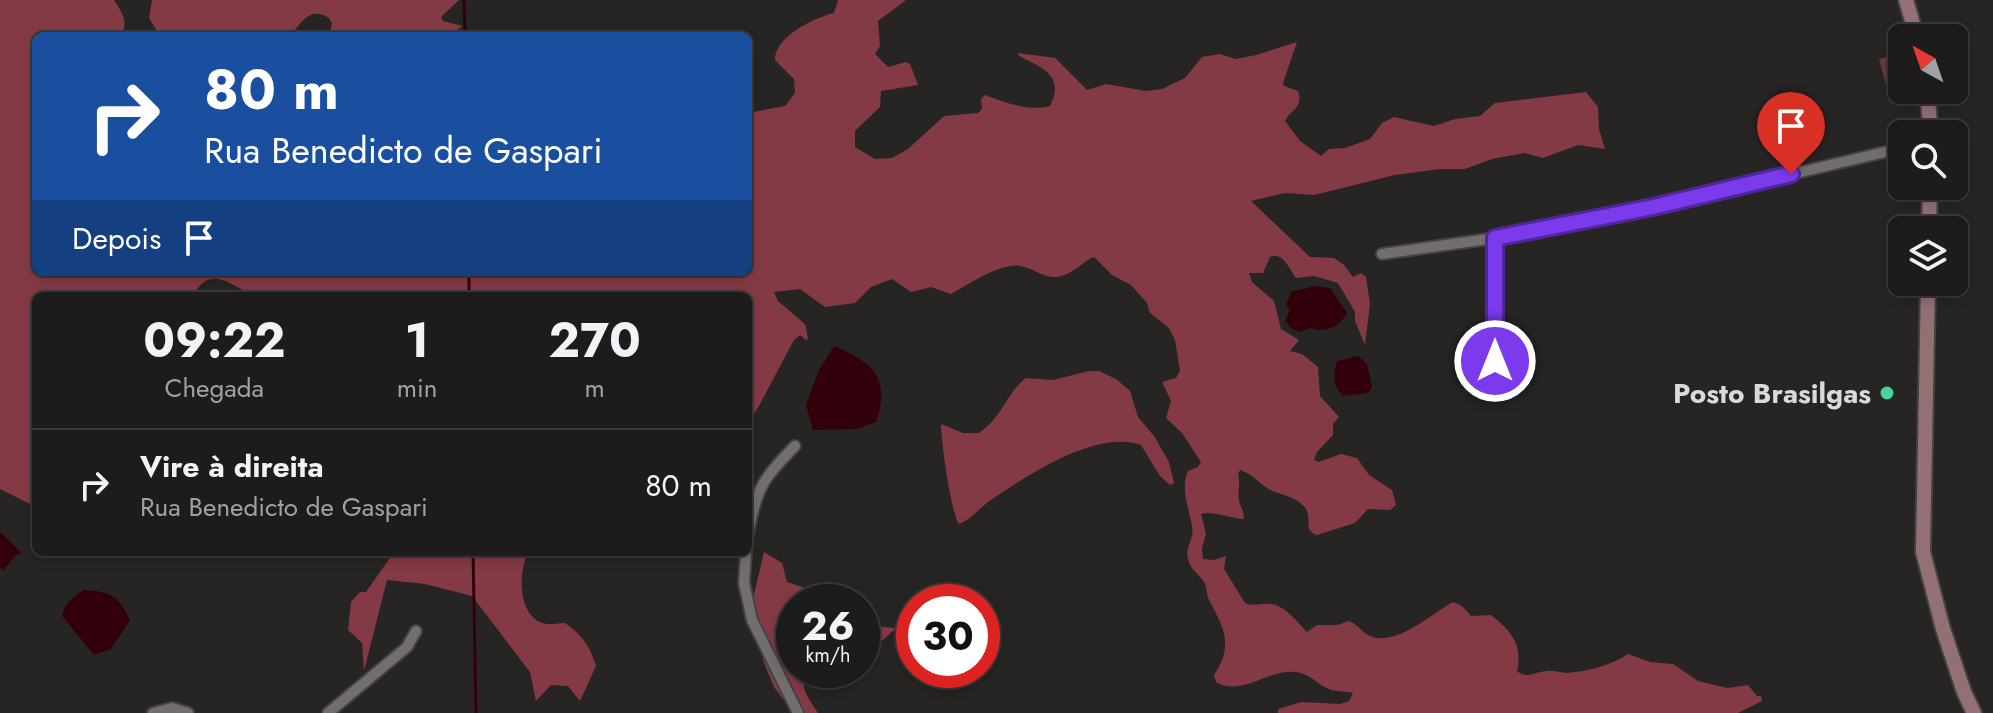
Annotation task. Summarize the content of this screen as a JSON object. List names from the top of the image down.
{
  "places": ["Posto Brasilgas"],
  "north": "top left",
  "page": {
    "turn": ["80 m", "Rua Benedicto de Gaspari"],
    "then": "Depois",
    "eta": [
      "09:22",
      "Chegada",
      "1",
      "min",
      "270",
      "m"
    ],
    "list": [
      {
        "name": "Vire à direita",
        "note": "Rua Benedicto de Gaspari",
        "value": "80 m"
      }
    ],
    "speed": "26 km/h",
    "limit": "30"
  }
}
